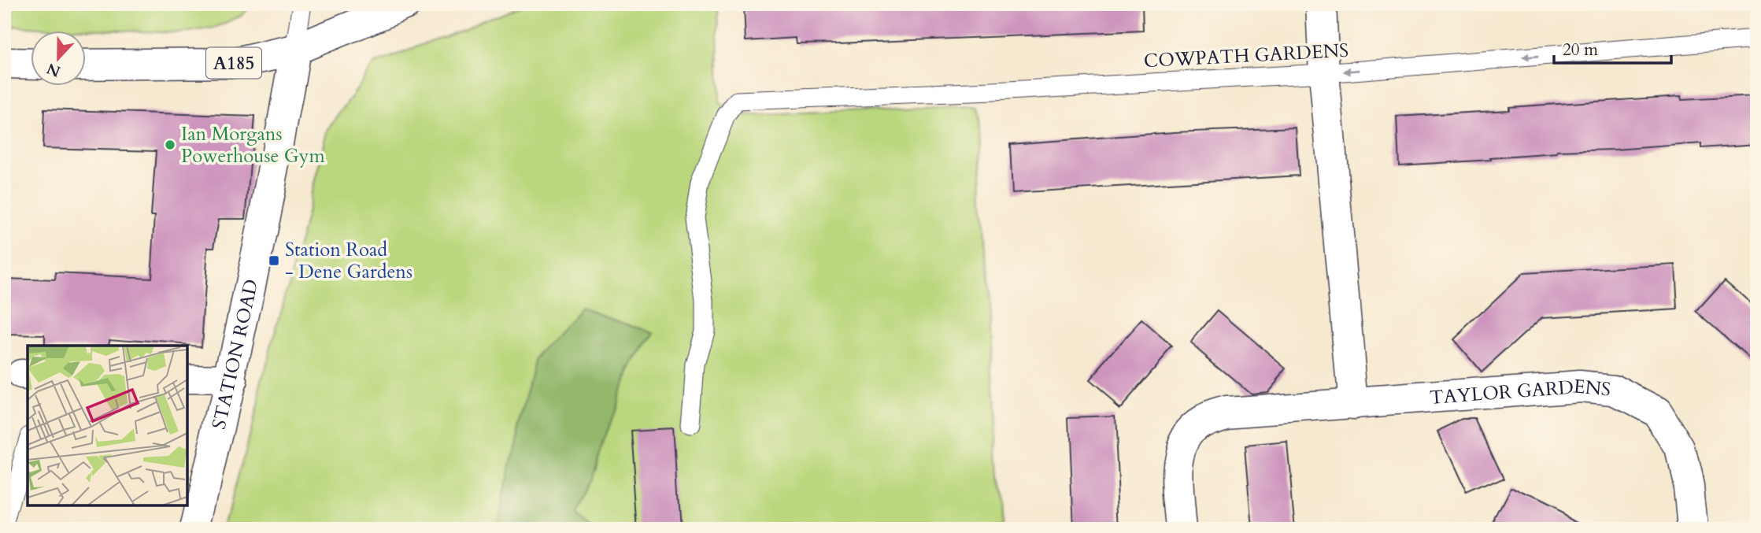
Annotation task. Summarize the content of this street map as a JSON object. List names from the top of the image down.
{
  "streets": {
    "street": ["A185", "STATION ROAD", "TAYLOR GARDENS"],
    "lane": ["COWPATH GARDENS"]
  },
  "crossings": [
    ["A185", "STATION ROAD"]
  ],
  "places": {
    "other": ["Ian Morgans Powerhouse Gym"],
    "transit": ["Station Road - Dene Gardens"]
  },
  "scale_bar": "20 m",
  "north": "bottom"
}
